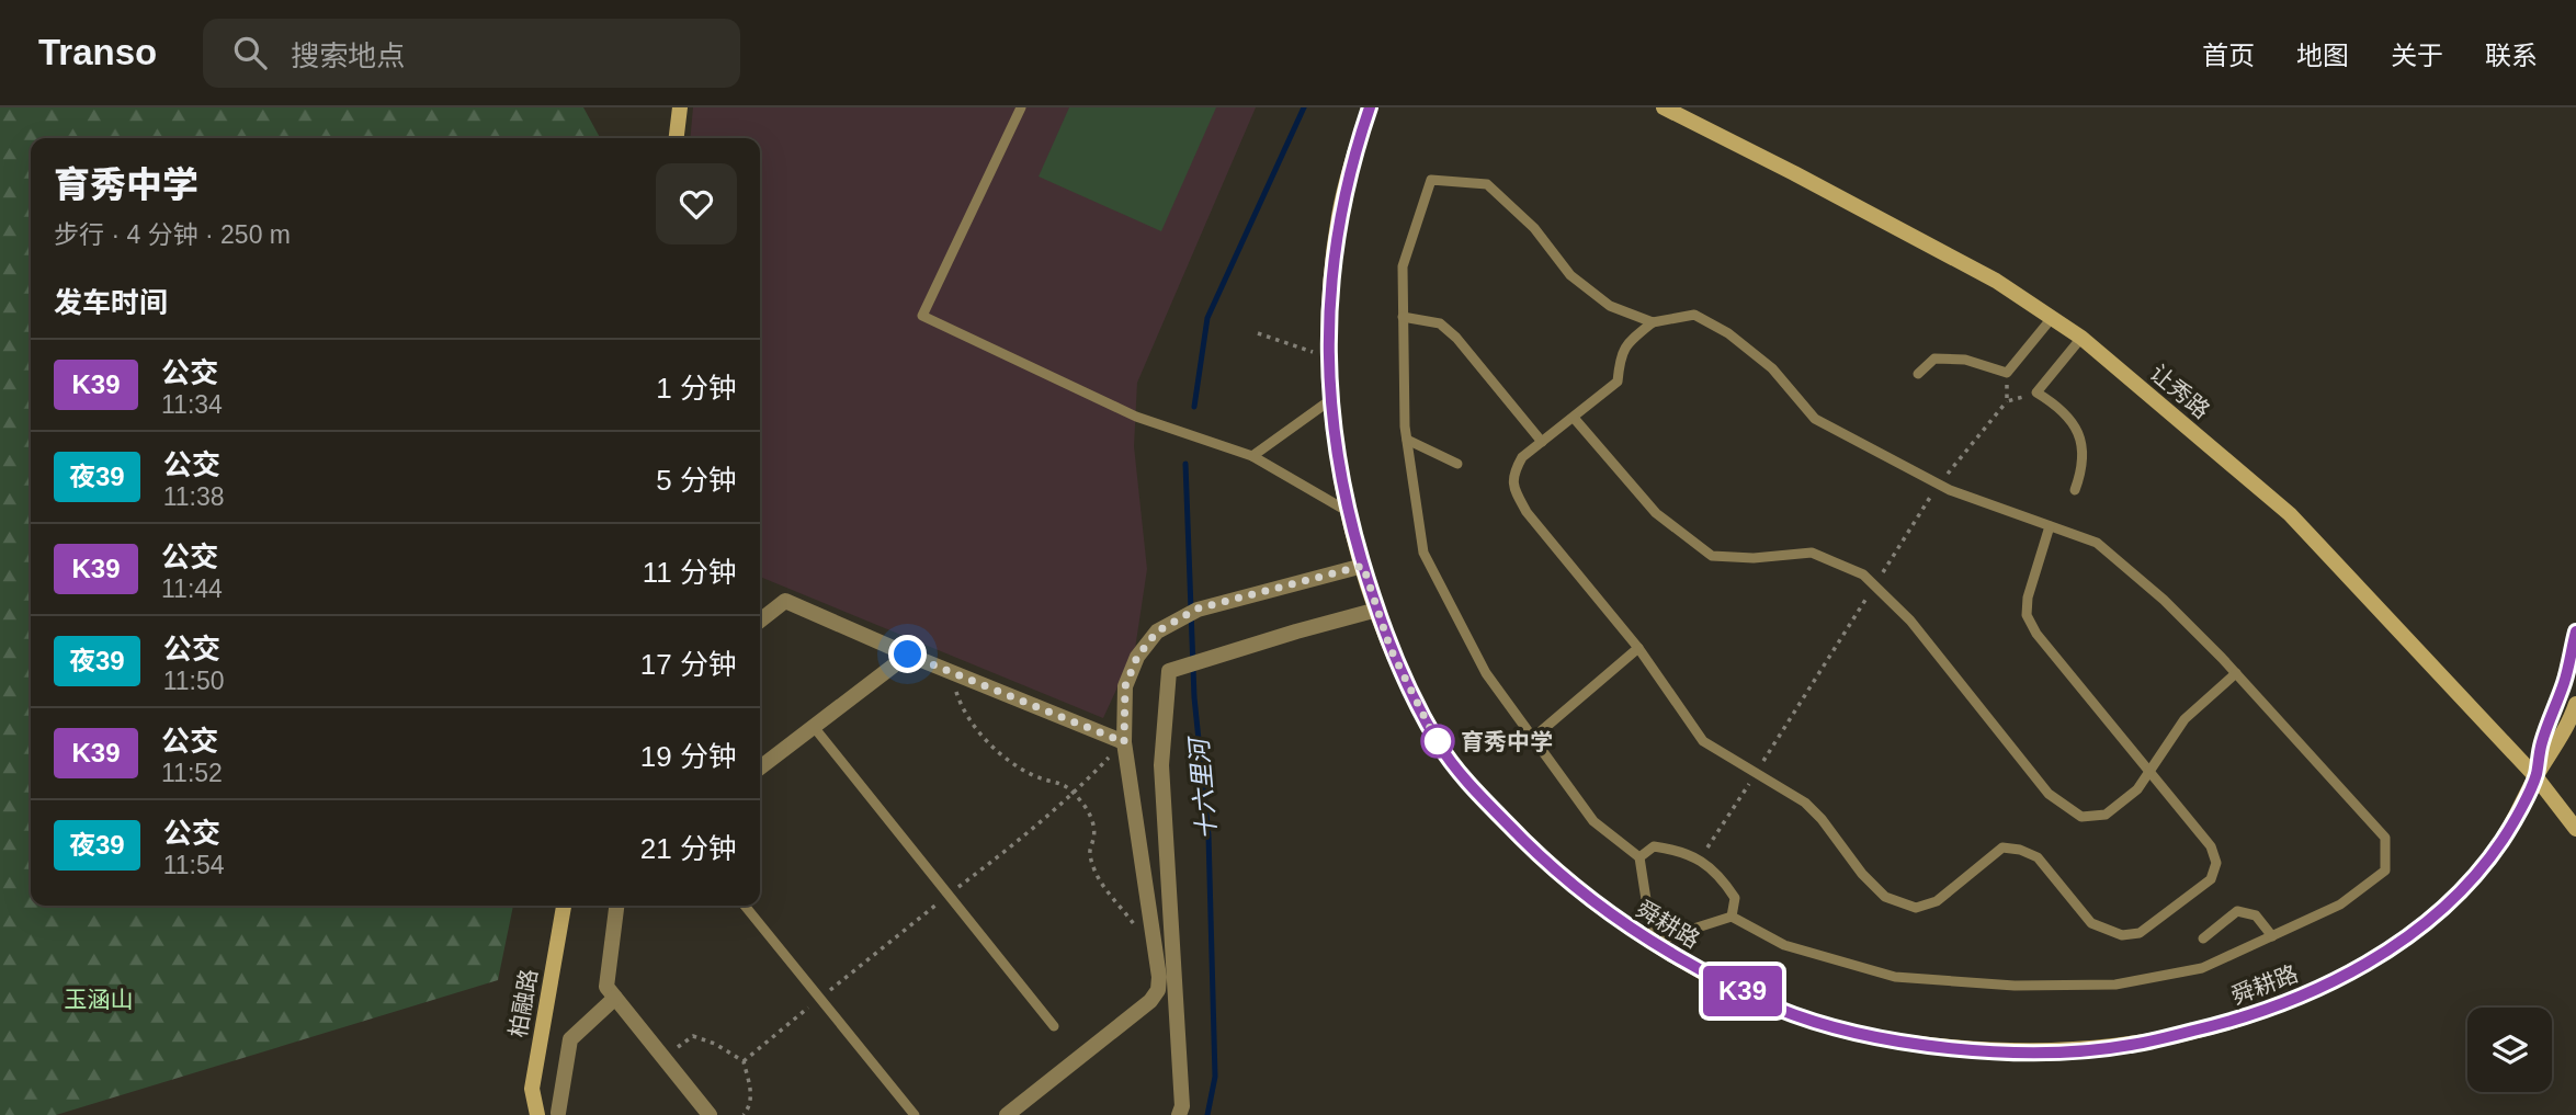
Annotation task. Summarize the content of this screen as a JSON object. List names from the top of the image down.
{
  "streets": {
    "street": ["让秀路", "舜耕路", "柏融路"]
  },
  "crossings": [
    ["让秀路", "舜耕路"]
  ],
  "water": ["十六里河"],
  "parks": ["玉涵山"],
  "places": ["育秀中学"],
  "lines": ["bus line K39"],
  "page": {
    "header": "Transo",
    "search": "搜索地点",
    "nav": [
      "首页",
      "地图",
      "关于",
      "联系"
    ],
    "on_map": "K39",
    "heading": [
      ["育秀中学", "步行 · 4 分钟 · 250 m"],
      "发车时间"
    ],
    "list": [
      {
        "mark": "K39",
        "name": "公交",
        "note": "11:34",
        "value": "1 分钟"
      },
      {
        "mark": "夜39",
        "name": "公交",
        "note": "11:38",
        "value": "5 分钟"
      },
      {
        "mark": "K39",
        "name": "公交",
        "note": "11:44",
        "value": "11 分钟"
      },
      {
        "mark": "夜39",
        "name": "公交",
        "note": "11:50",
        "value": "17 分钟"
      },
      {
        "mark": "K39",
        "name": "公交",
        "note": "11:52",
        "value": "19 分钟"
      },
      {
        "mark": "夜39",
        "name": "公交",
        "note": "11:54",
        "value": "21 分钟"
      }
    ]
  }
}
